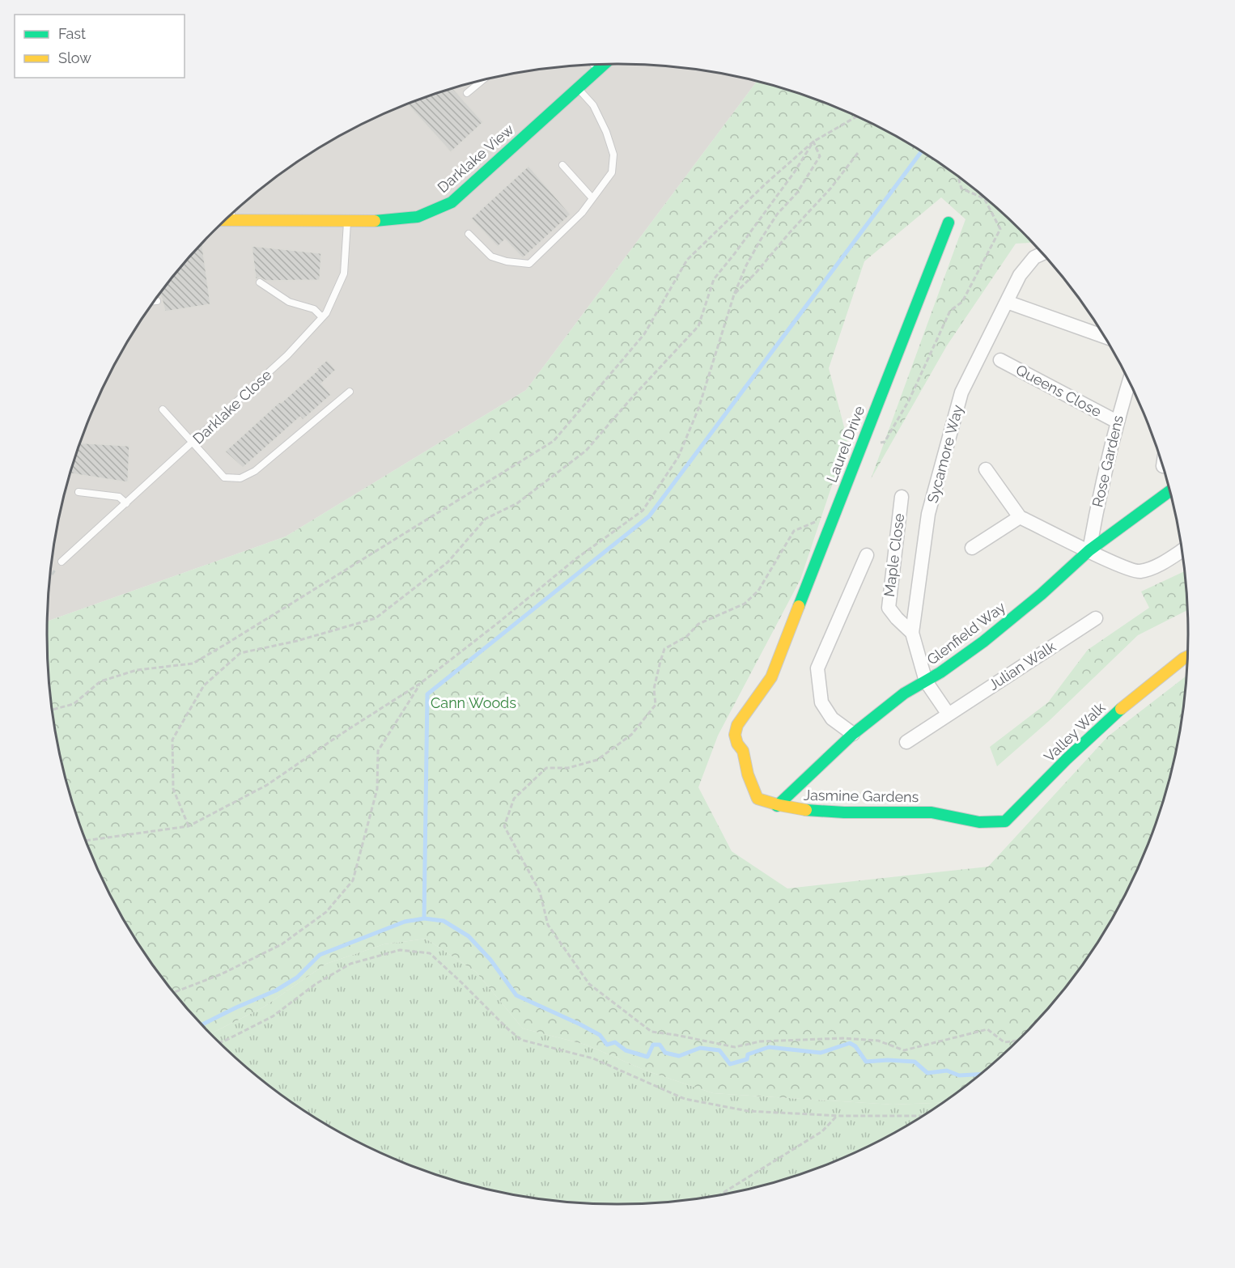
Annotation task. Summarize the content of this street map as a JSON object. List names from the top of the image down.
{
  "streets": {
    "street": [
      "Darklake View",
      "Queens Close",
      "Laurel Drive",
      "Sycamore Way",
      "Rose Gardens",
      "Maple Close",
      "Glenfield Way",
      "Julian Walk",
      "Valley Walk",
      "Jasmine Gardens"
    ],
    "lane": ["Darklake Close"]
  },
  "crossings": [
    ["Darklake View", "Darklake Close"],
    ["Queens Close", "Rose Gardens"],
    ["Laurel Drive", "Jasmine Gardens"],
    ["Sycamore Way", "Maple Close"],
    ["Sycamore Way", "Glenfield Way"],
    ["Rose Gardens", "Glenfield Way"],
    ["Glenfield Way", "Jasmine Gardens"],
    ["Valley Walk", "Jasmine Gardens"]
  ],
  "parks": ["Cann Woods"],
  "legend": ["Fast", "Slow"]
}
